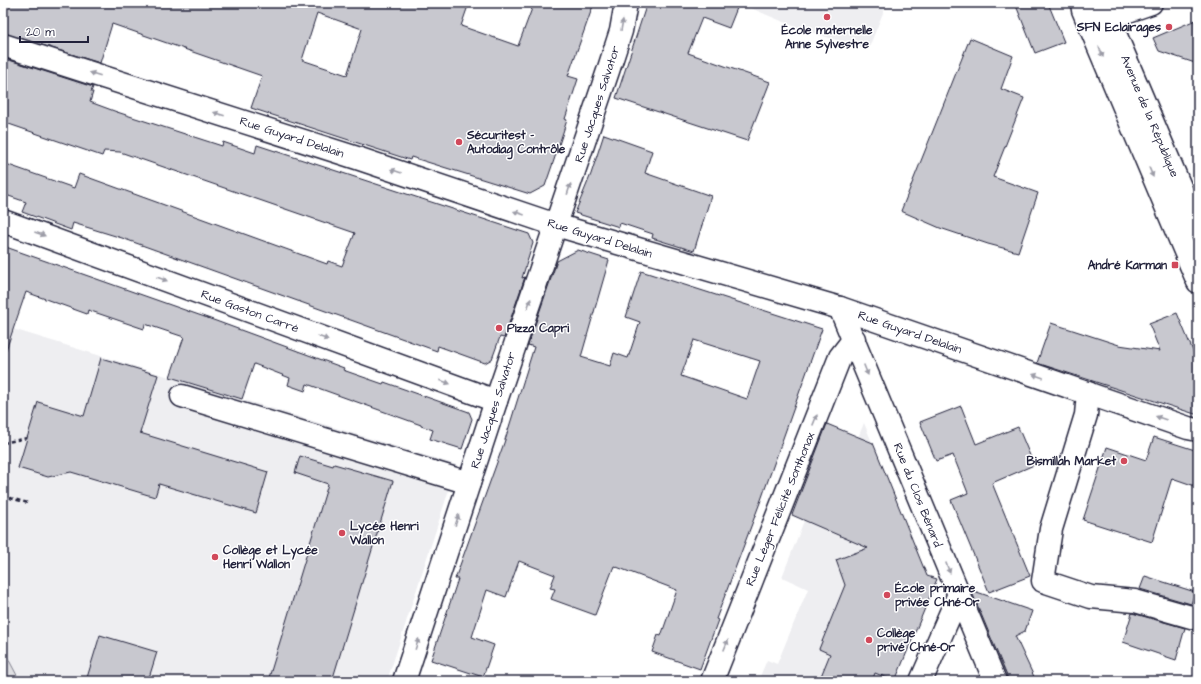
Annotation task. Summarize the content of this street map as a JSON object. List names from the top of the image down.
{
  "streets": {
    "street": [
      "Rue Jacques Salvator",
      "Avenue de la République",
      "Rue Guyard Delalain",
      "Rue Gaston Carré",
      "Rue du Clos Bénard",
      "Rue Léger Félicité Sonthonax"
    ]
  },
  "crossings": [
    ["Rue Jacques Salvator", "Rue Guyard Delalain"],
    ["Rue Jacques Salvator", "Rue Gaston Carré"],
    ["Rue Guyard Delalain", "Rue du Clos Bénard"],
    ["Rue du Clos Bénard", "Rue Léger Félicité Sonthonax"]
  ],
  "one_way": [
    "Rue Jacques Salvator",
    "Rue Guyard Delalain",
    "Rue du Clos Bénard",
    "Rue Léger Félicité Sonthonax"
  ],
  "places": {
    "other": [
      "École maternelle Anne Sylvestre",
      "SFN Eclairages",
      "Sécuritest - Autodiag Contrôle",
      "Pizza Capri",
      "Bismillah Market",
      "Lycée Henri Wallon",
      "Collège et Lycée Henri Wallon",
      "École primaire privée Chné-Or",
      "Collège privé Chné-Or"
    ],
    "transit": ["André Karman"]
  },
  "scale_bar": "20 m"
}
